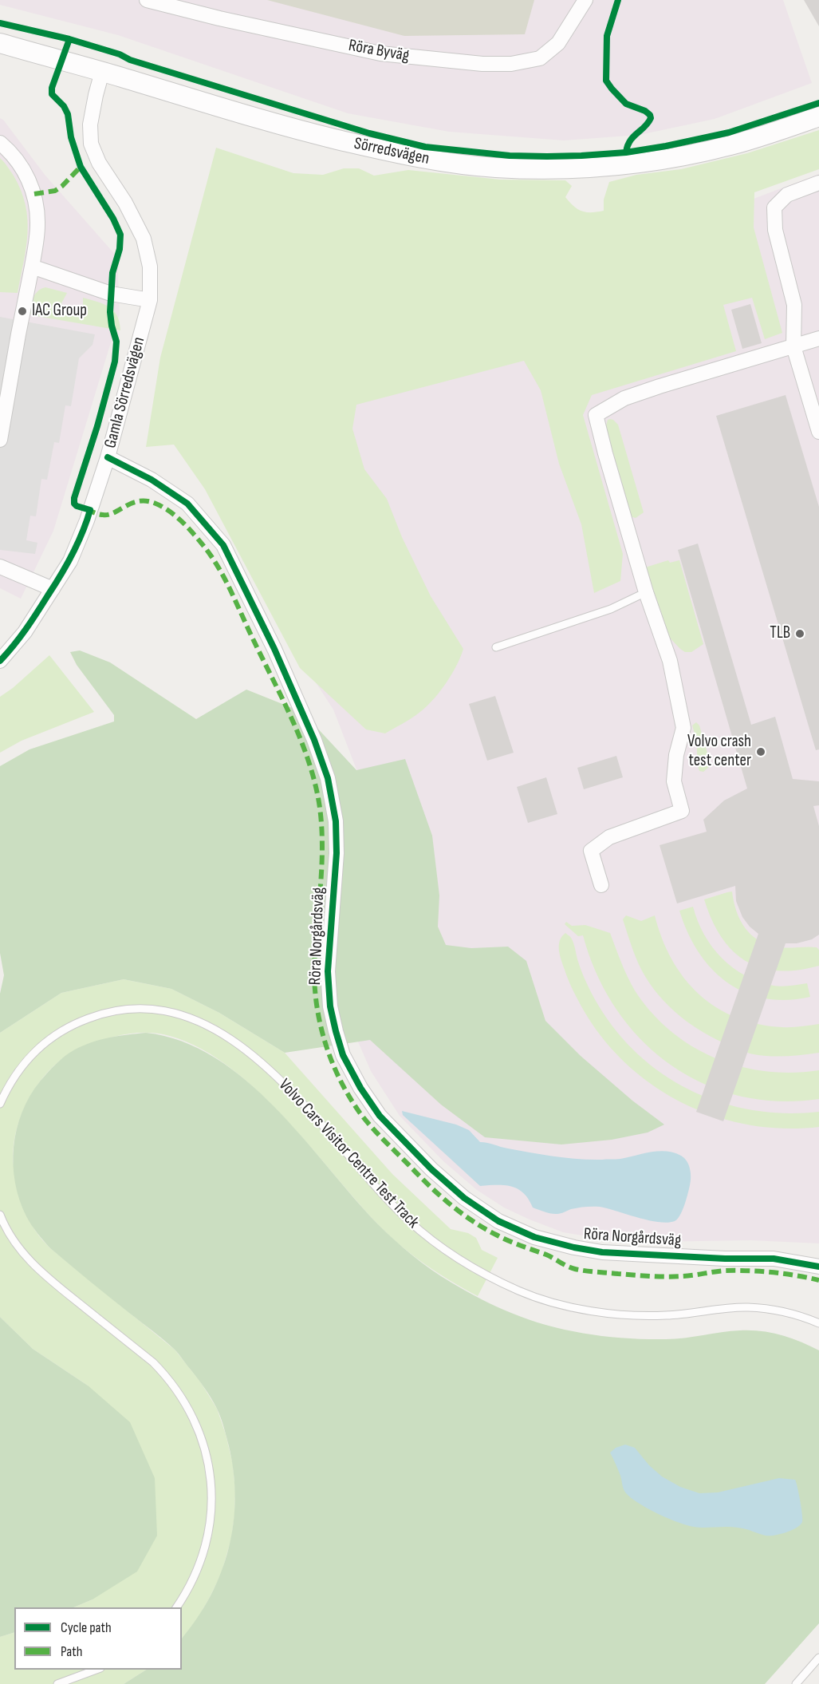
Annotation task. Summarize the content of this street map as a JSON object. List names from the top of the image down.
{
  "streets": {
    "street": [
      "Röra Byväg",
      "Sörredsvägen",
      "Gamla Sörredsvägen",
      "Röra Norgårdsväg"
    ],
    "lane": ["Volvo Cars Visitor Centre Test Track"]
  },
  "crossings": [
    ["Sörredsvägen", "Gamla Sörredsvägen"],
    ["Gamla Sörredsvägen", "Röra Norgårdsväg"]
  ],
  "places": ["IAC Group", "TLB", "Volvo crash test center"],
  "legend": ["Cycle path", "Path"]
}
